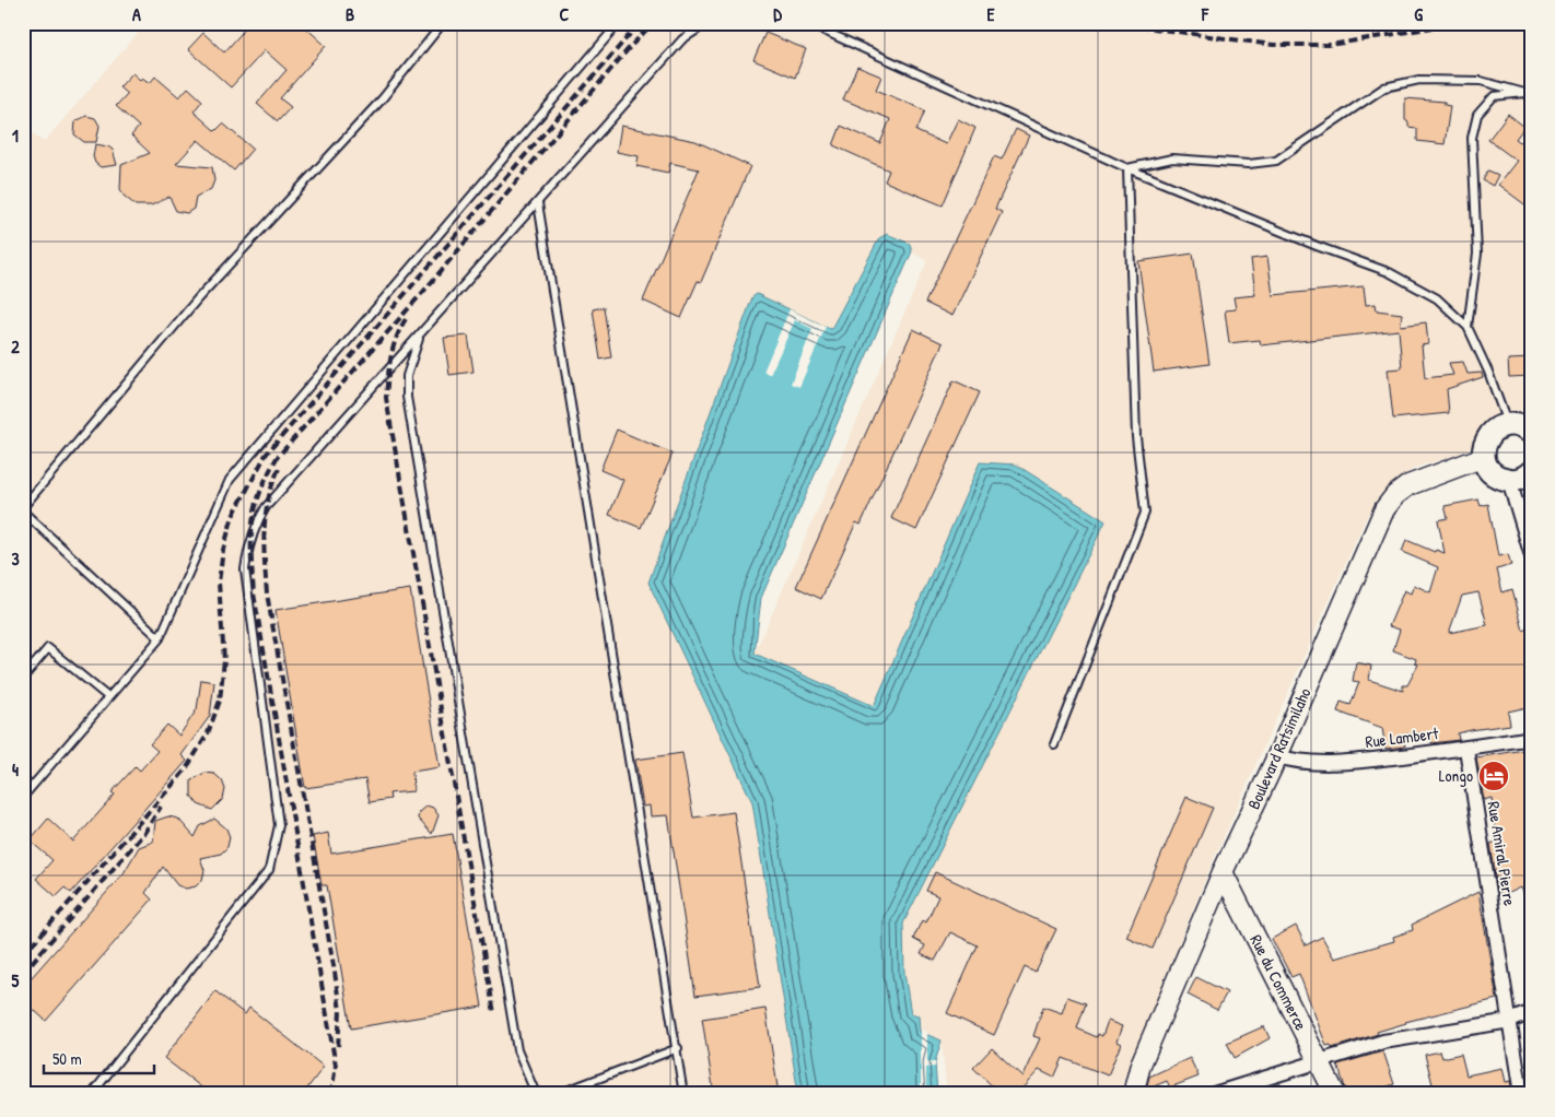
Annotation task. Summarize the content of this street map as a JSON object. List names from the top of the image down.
{
  "streets": {
    "main road": ["Boulevard Ratsimilaho", "Rue du Commerce"],
    "street": ["Rue Lambert", "Rue Amiral Pierre"]
  },
  "crossings": [
    ["Rue Lambert", "Boulevard Ratsimilaho"],
    ["Rue Lambert", "Rue Amiral Pierre"],
    ["Boulevard Ratsimilaho", "Rue du Commerce"]
  ],
  "places": {
    "hotel": ["Longo"]
  },
  "scale_bar": "50 m",
  "grid": {
    "columns": [
      "A",
      "B",
      "C",
      "D",
      "E",
      "F",
      "G"
    ],
    "rows": [
      "1",
      "2",
      "3",
      "4",
      "5"
    ]
  }
}
